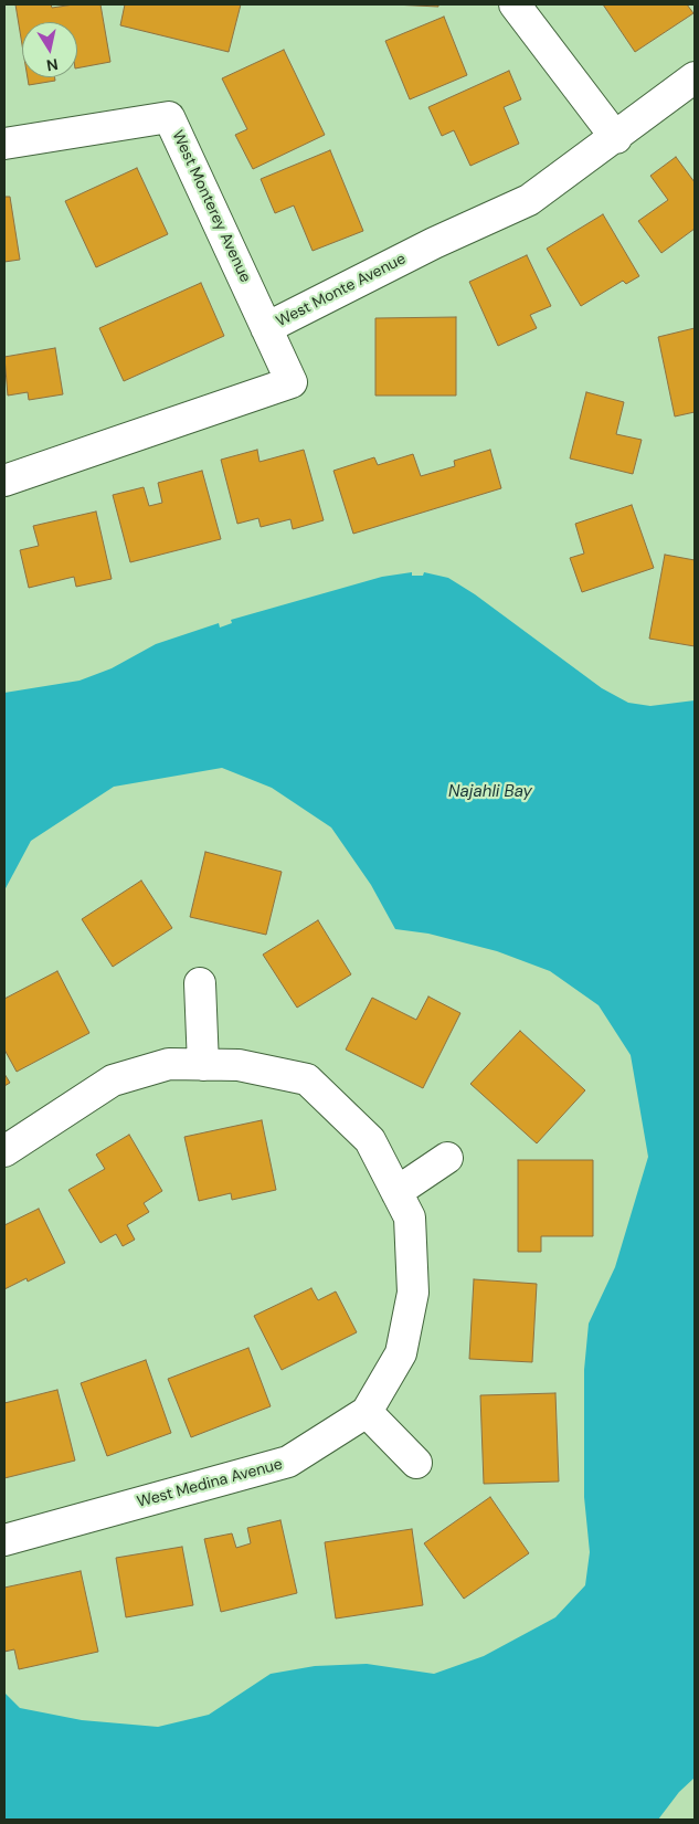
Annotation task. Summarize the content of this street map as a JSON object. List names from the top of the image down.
{
  "streets": {
    "street": ["West Monterey Avenue", "West Monte Avenue", "West Medina Avenue"]
  },
  "crossings": [
    ["West Monterey Avenue", "West Monte Avenue"]
  ],
  "water": ["Najahli Bay"],
  "north": "bottom"
}
